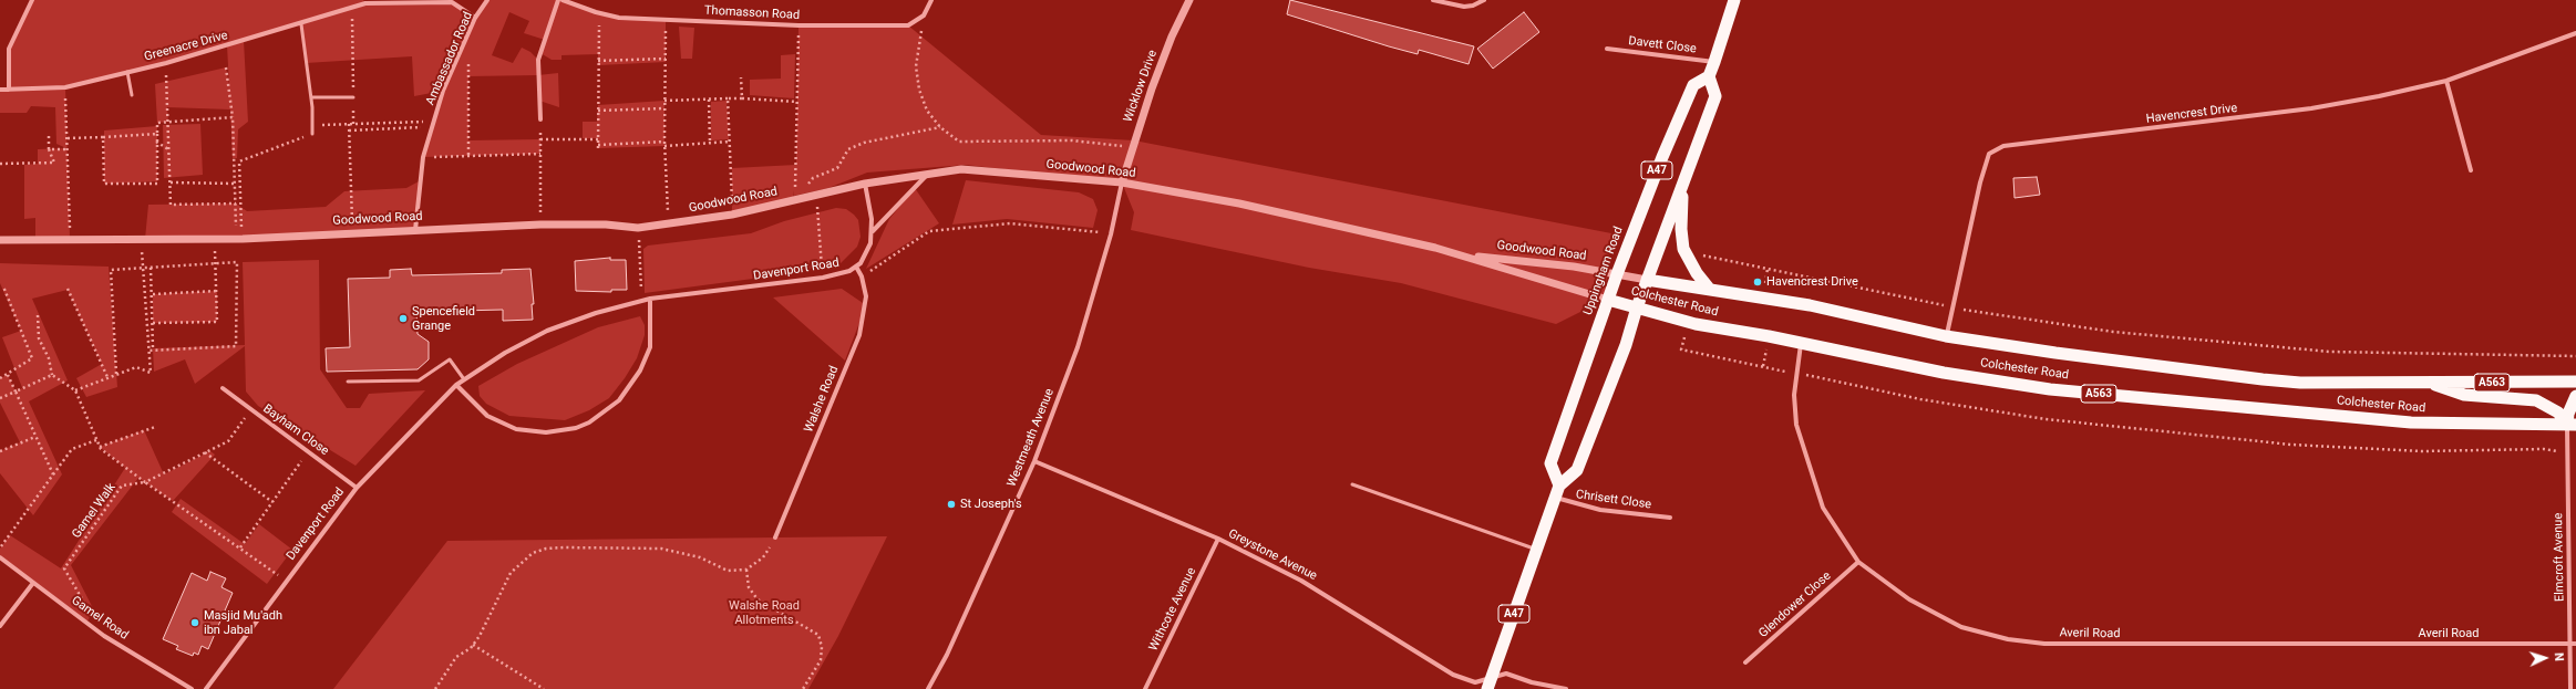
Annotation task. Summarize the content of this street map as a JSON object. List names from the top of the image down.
{
  "streets": {
    "highway": [
      "A47",
      "Uppingham Road",
      "Colchester Road",
      "A563"
    ],
    "street": [
      "Thomasson Road",
      "Davett Close",
      "Greenacre Drive",
      "Ambassador Road",
      "Wicklow Drive",
      "Havencrest Drive",
      "Goodwood Road",
      "Davenport Road",
      "Walshe Road",
      "Bayham Close",
      "Westmeath Avenue",
      "Chrisett Close",
      "Greystone Avenue",
      "Elmcroft Avenue",
      "Glendower Close",
      "Withcote Avenue",
      "Gamel Road",
      "Averil Road"
    ],
    "path": ["Gamel Walk"]
  },
  "crossings": [
    ["Davett Close", "Uppingham Road"],
    ["Greenacre Drive", "Ambassador Road"],
    ["Ambassador Road", "Goodwood Road"],
    ["Wicklow Drive", "Goodwood Road"],
    ["Wicklow Drive", "Westmeath Avenue"],
    ["Havencrest Drive", "Colchester Road"],
    ["Goodwood Road", "A47"],
    ["Goodwood Road", "Davenport Road"],
    ["Goodwood Road", "Uppingham Road"],
    ["Goodwood Road", "Colchester Road"],
    ["Goodwood Road", "Westmeath Avenue"],
    ["A47", "Uppingham Road"],
    ["A47", "Colchester Road"],
    ["A47", "Chrisett Close"],
    ["A47", "Greystone Avenue"],
    ["Davenport Road", "Walshe Road"],
    ["Davenport Road", "Bayham Close"],
    ["Uppingham Road", "Colchester Road"],
    ["Colchester Road", "Elmcroft Avenue"],
    ["Colchester Road", "Averil Road"],
    ["Westmeath Avenue", "Greystone Avenue"],
    ["Gamel Walk", "Gamel Road"],
    ["Greystone Avenue", "Withcote Avenue"],
    ["Elmcroft Avenue", "Averil Road"],
    ["Glendower Close", "Averil Road"]
  ],
  "parks": ["Walshe Road Allotments"],
  "places": [
    "Havencrest Drive",
    "Spencefield Grange",
    "St Joseph's",
    "Masjid Mu'adh ibn Jabal"
  ],
  "north": "right"
}
